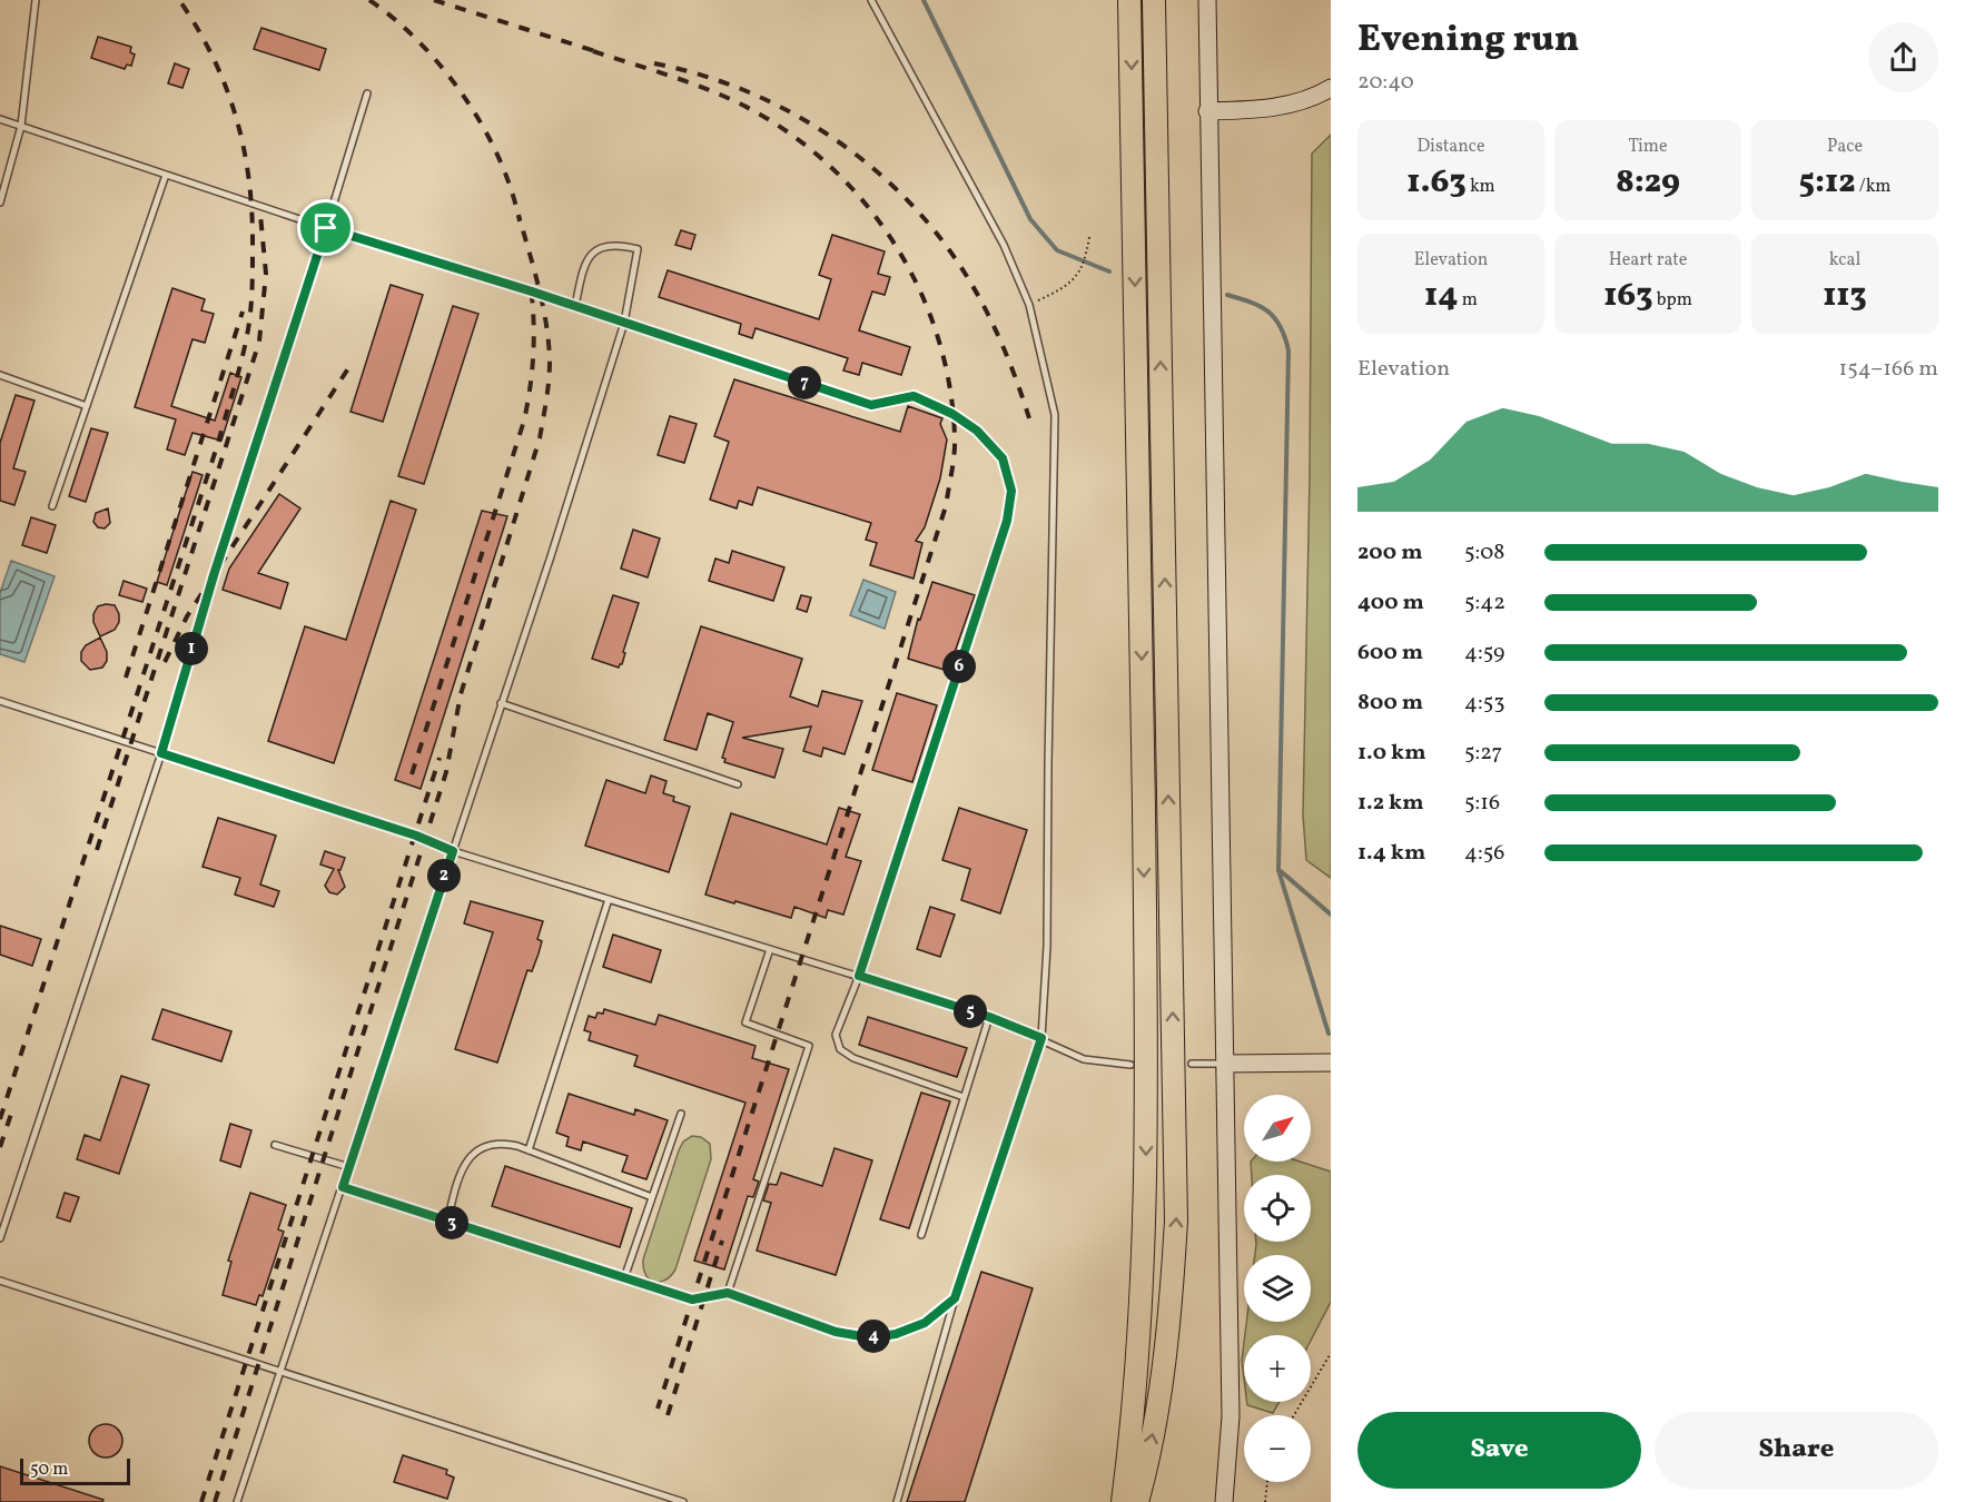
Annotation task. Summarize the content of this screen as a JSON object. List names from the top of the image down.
{
  "scale_bar": "50 m",
  "north": "top right",
  "page": {
    "heading": ["Evening run", "20:40"],
    "stats": [
      ["Distance", "1.63 km"],
      ["Time", "8:29"],
      ["Pace", "5:12 /km"],
      ["Elevation", "14 m"],
      ["Heart rate", "163 bpm"],
      ["kcal", "113"]
    ],
    "chart": ["Elevation", "154–166 m"],
    "pins": [
      "7",
      "1",
      "6",
      "2",
      "5",
      "3",
      "4"
    ],
    "list": [
      {
        "name": "200 m",
        "note": "5:08"
      },
      {
        "name": "400 m",
        "note": "5:42"
      },
      {
        "name": "600 m",
        "note": "4:59"
      },
      {
        "name": "800 m",
        "note": "4:53"
      },
      {
        "name": "1.0 km",
        "note": "5:27"
      },
      {
        "name": "1.2 km",
        "note": "5:16"
      },
      {
        "name": "1.4 km",
        "note": "4:56"
      }
    ],
    "map_buttons": ["+", "−"],
    "buttons": ["Save", "Share"],
    "scale": "50 m"
  }
}
